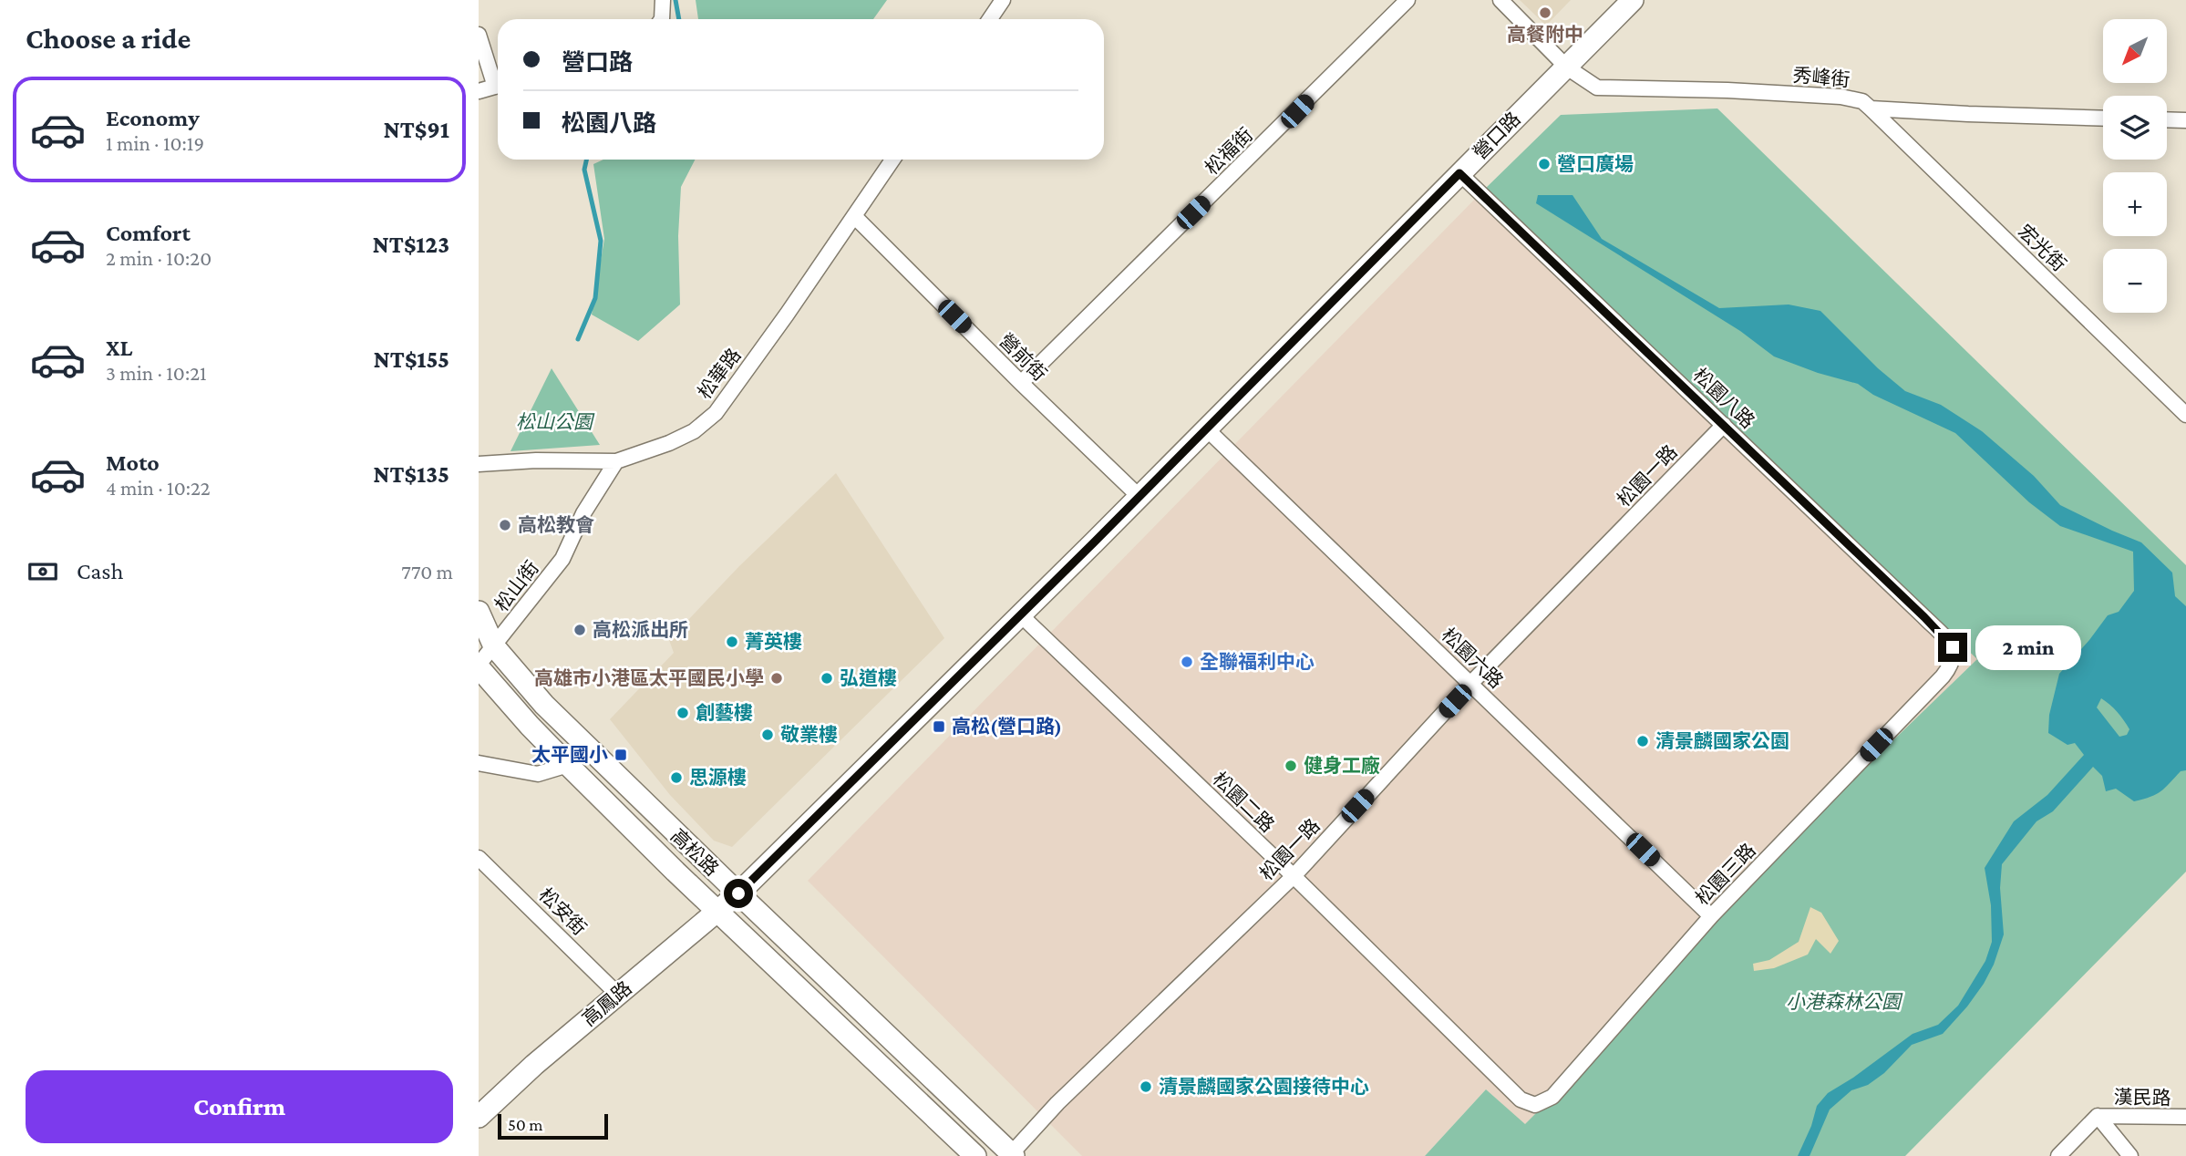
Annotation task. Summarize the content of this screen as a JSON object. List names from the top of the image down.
{
  "streets": {
    "street": [
      "秀峰街",
      "營口路",
      "松福街",
      "宏光街",
      "營前街",
      "松華路",
      "松園八路",
      "松園一路",
      "松山街",
      "松園六路",
      "松園二路",
      "高松路",
      "松園三路",
      "松安街",
      "高鳳路",
      "漢民路"
    ]
  },
  "crossings": [
    ["秀峰街", "營口路"],
    ["秀峰街", "宏光街"],
    ["營口路", "營前街"],
    ["營口路", "松園八路"],
    ["營口路", "松園六路"],
    ["營口路", "松園二路"],
    ["營口路", "高松路"],
    ["營口路", "高鳳路"],
    ["松福街", "營前街"],
    ["營前街", "松華路"],
    ["松華路", "松山街"],
    ["松園八路", "松園一路"],
    ["松園八路", "松園三路"],
    ["松園一路", "松園六路"],
    ["松園一路", "松園二路"],
    ["松園一路", "高松路"],
    ["松山街", "高松路"],
    ["松園六路", "松園三路"],
    ["松園二路", "松園三路"],
    ["高松路", "高鳳路"],
    ["松安街", "高鳳路"]
  ],
  "parks": ["松山公園", "小港森林公園"],
  "places": {
    "other": [
      "高餐附中",
      "營口廣場",
      "高松教會",
      "高松派出所",
      "菁英樓",
      "全聯福利中心",
      "高雄市小港區太平國民小學",
      "弘道樓",
      "創藝樓",
      "敬業樓",
      "清景麟國家公園",
      "健身工廠",
      "思源樓",
      "清景麟國家公園接待中心"
    ],
    "transit": ["高松(營口路)", "太平國小"]
  },
  "scale_bar": "50 m",
  "north": "bottom left",
  "page": {
    "heading": "Choose a ride",
    "map_buttons": ["+", "−"],
    "banner": ["營口路", "松園八路"],
    "list": [
      {
        "name": "Economy",
        "note": "1 min · 10:19",
        "value": "NT$91"
      },
      {
        "name": "Comfort",
        "note": "2 min · 10:20",
        "value": "NT$123"
      },
      {
        "name": "XL",
        "note": "3 min · 10:21",
        "value": "NT$155"
      },
      {
        "name": "Moto",
        "note": "4 min · 10:22",
        "value": "NT$135"
      }
    ],
    "pay": ["Cash", "770 m"],
    "bubble": "2 min",
    "buttons": "Confirm",
    "scale": "50 m"
  }
}
